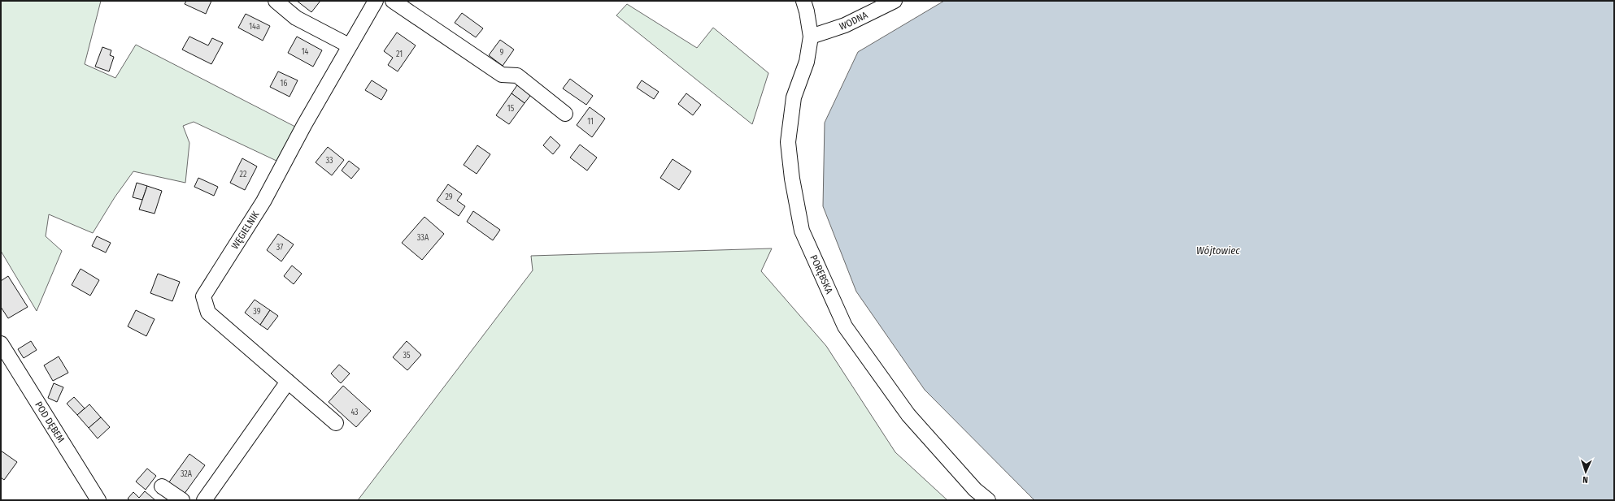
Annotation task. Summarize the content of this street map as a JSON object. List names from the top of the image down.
{
  "streets": {
    "street": [
      "WODNA",
      "WĘGIELNIK",
      "PORĘBSKA",
      "POD DĘBEM"
    ]
  },
  "crossings": [
    ["WODNA", "PORĘBSKA"]
  ],
  "water": ["Wójtowiec"],
  "house_numbers": [
    "14a",
    "14",
    "9",
    "21",
    "16",
    "15",
    "11",
    "33",
    "22",
    "29",
    "33A",
    "37",
    "39",
    "35",
    "43",
    "32A"
  ],
  "north": "bottom"
}
